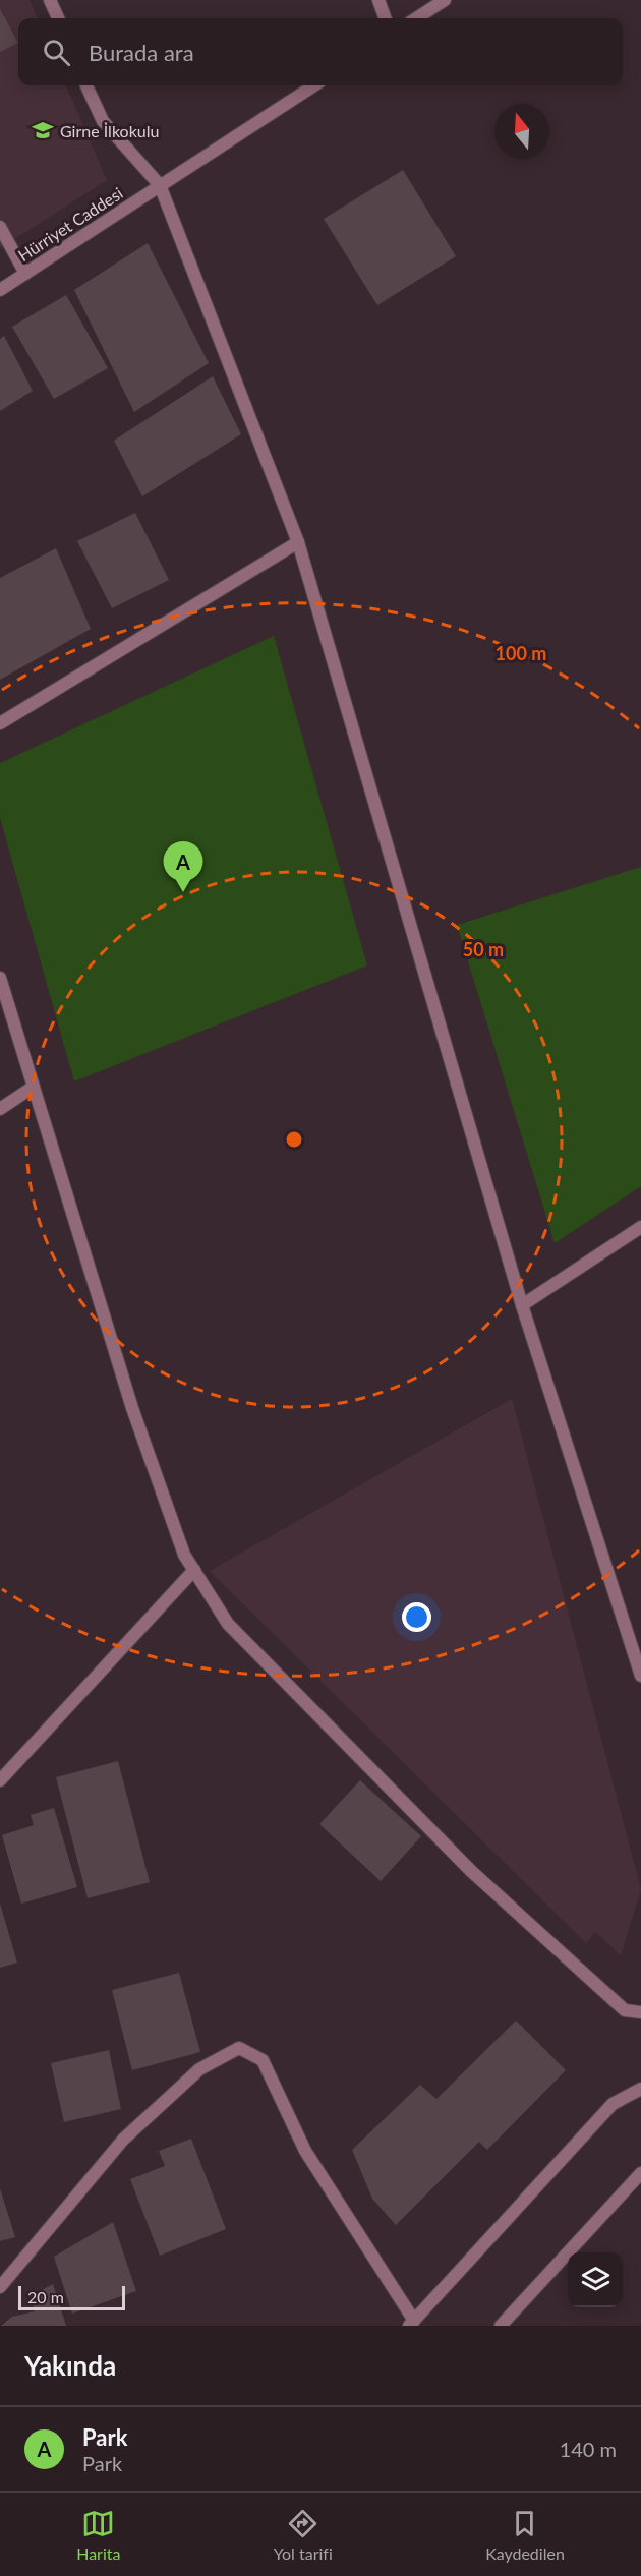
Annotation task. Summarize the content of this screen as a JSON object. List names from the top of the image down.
{
  "streets": {
    "street": ["Hürriyet Caddesi"]
  },
  "places": {
    "school or university": ["Girne İlkokulu"]
  },
  "scale_bar": "20 m",
  "north": "top",
  "page": {
    "search": "Burada ara",
    "pins": "A",
    "scale": "20 m",
    "heading": "Yakında",
    "list": [
      {
        "mark": "A",
        "name": "Park",
        "note": "Park",
        "value": "140 m"
      }
    ],
    "nav": ["Harita", "Yol tarifi", "Kaydedilen"]
  },
  "rings": ["100 m", "50 m"]
}
